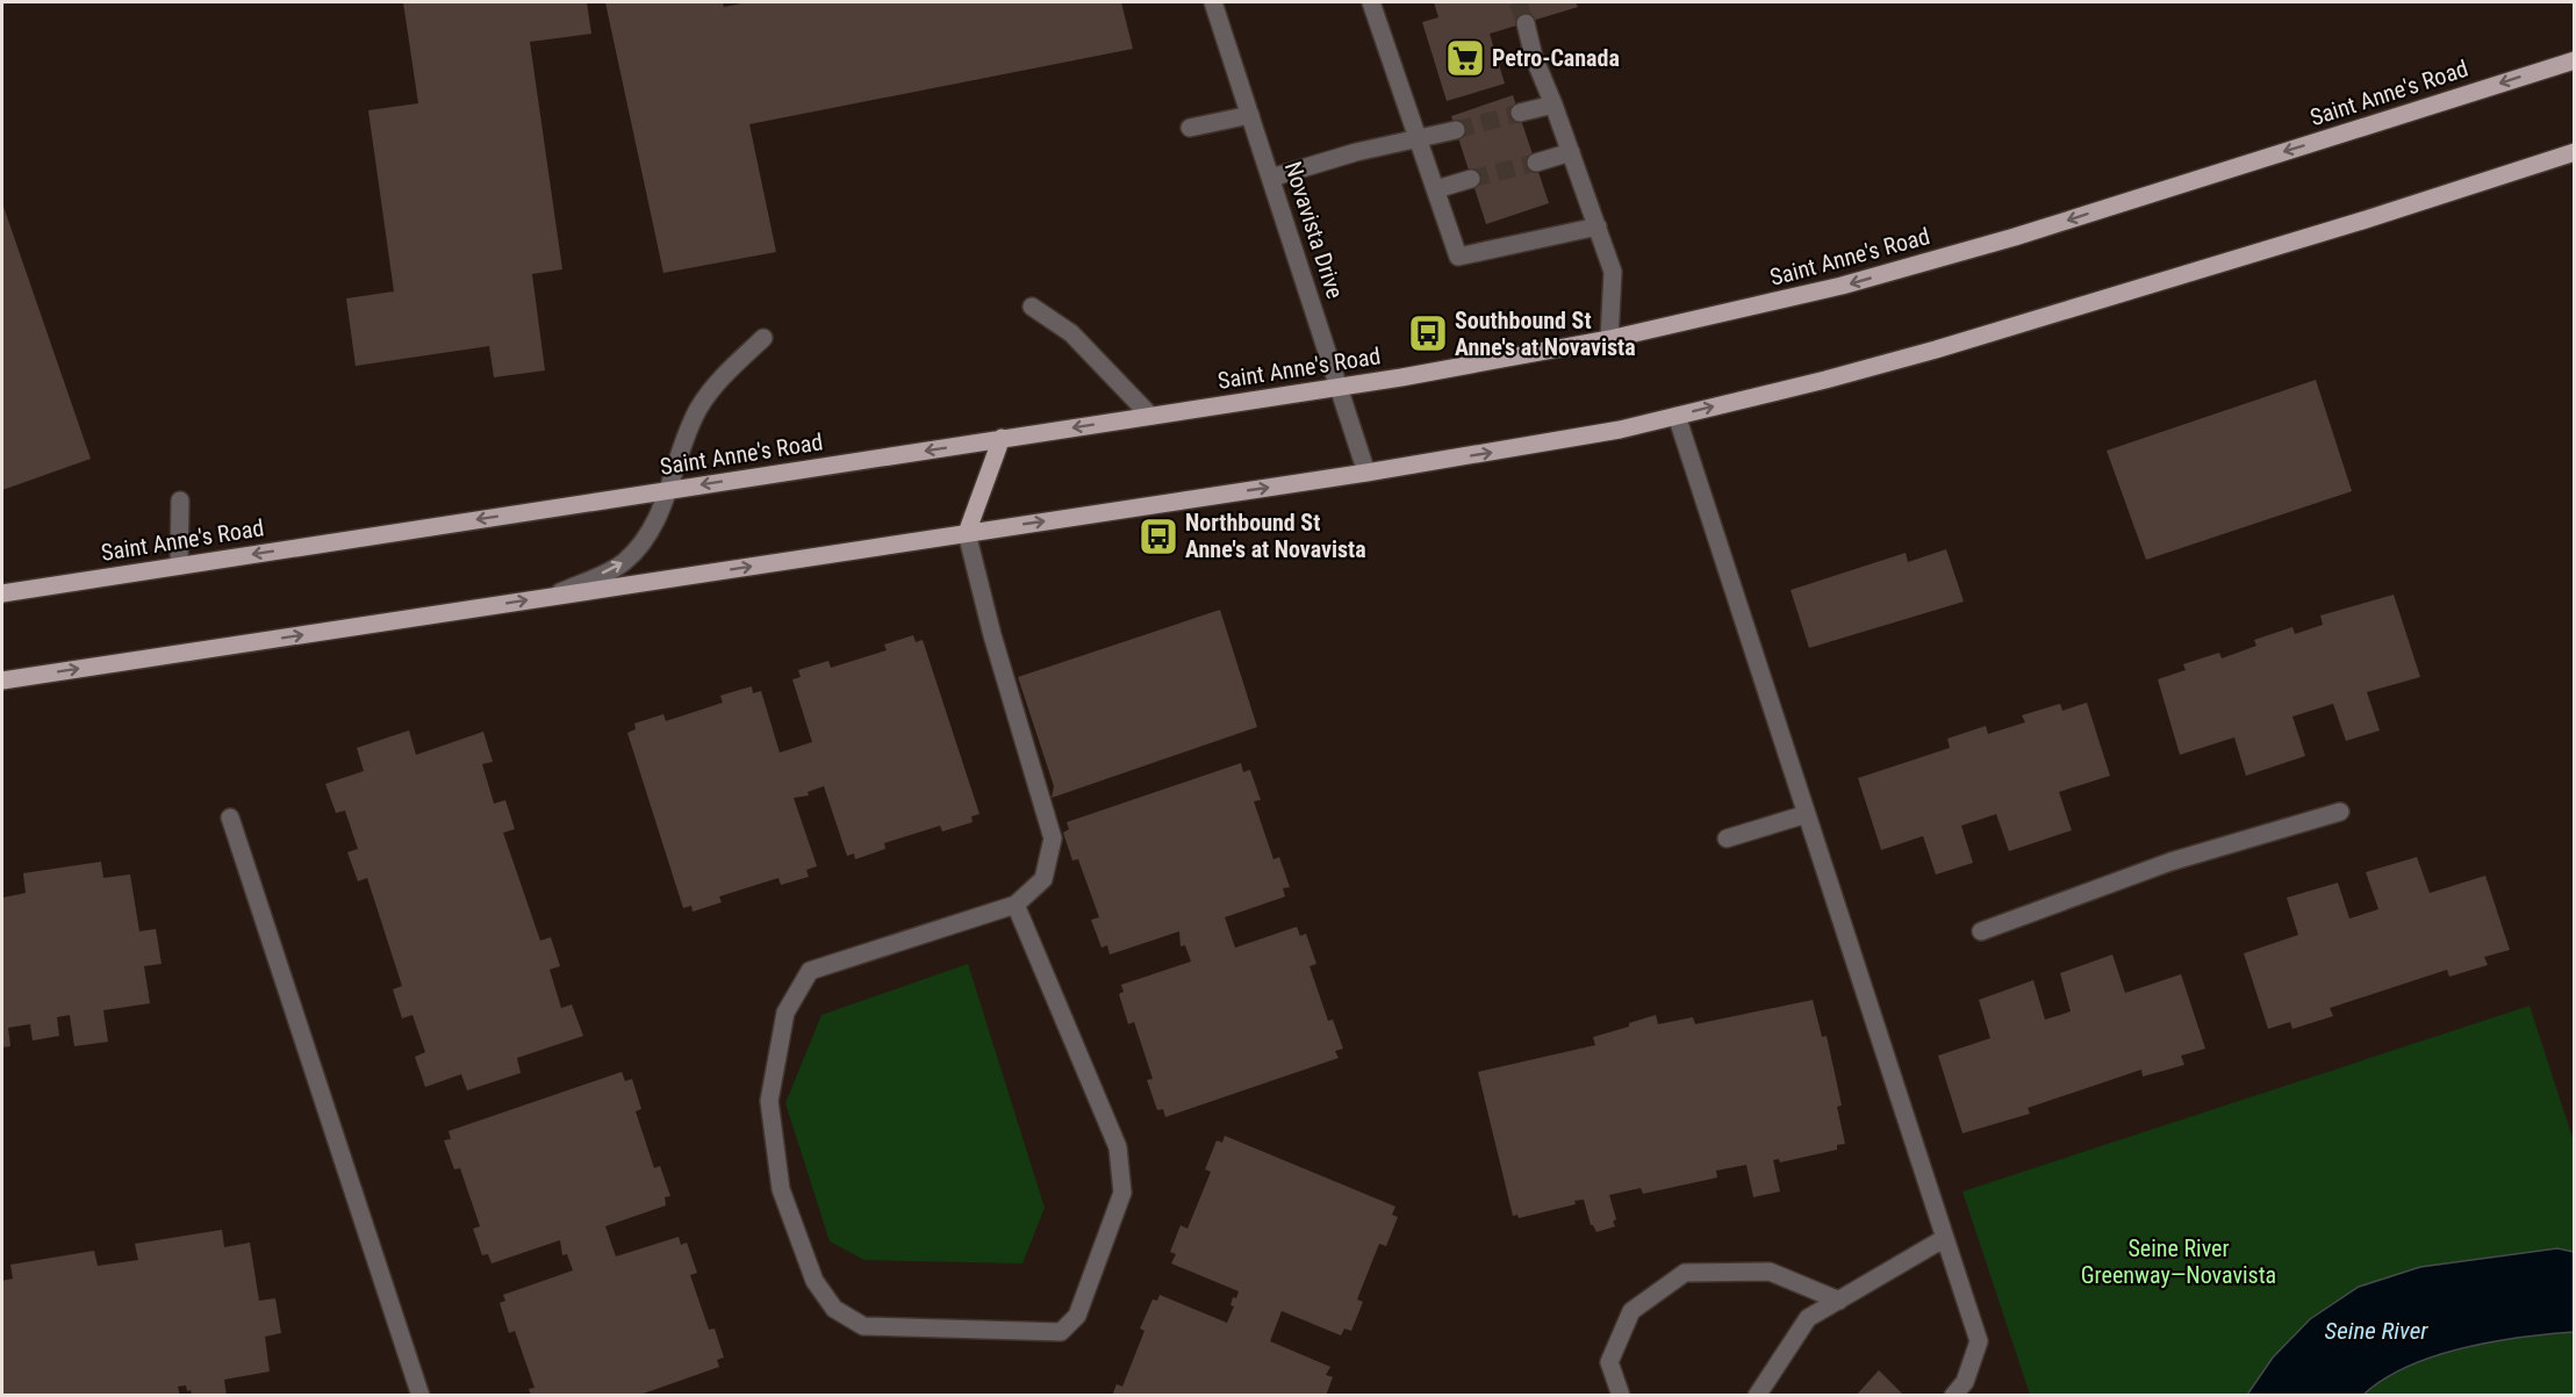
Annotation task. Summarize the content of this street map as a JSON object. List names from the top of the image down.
{
  "streets": {
    "main road": ["Saint Anne's Road"],
    "street": ["Novavista Drive"]
  },
  "crossings": [
    ["Saint Anne's Road", "Novavista Drive"]
  ],
  "water": ["Seine River"],
  "parks": ["Seine River Greenway—Novavista"],
  "places": {
    "supermarket": ["Petro-Canada"],
    "bus stop": ["Southbound St Anne's at Novavista", "Northbound St Anne's at Novavista"]
  }
}
